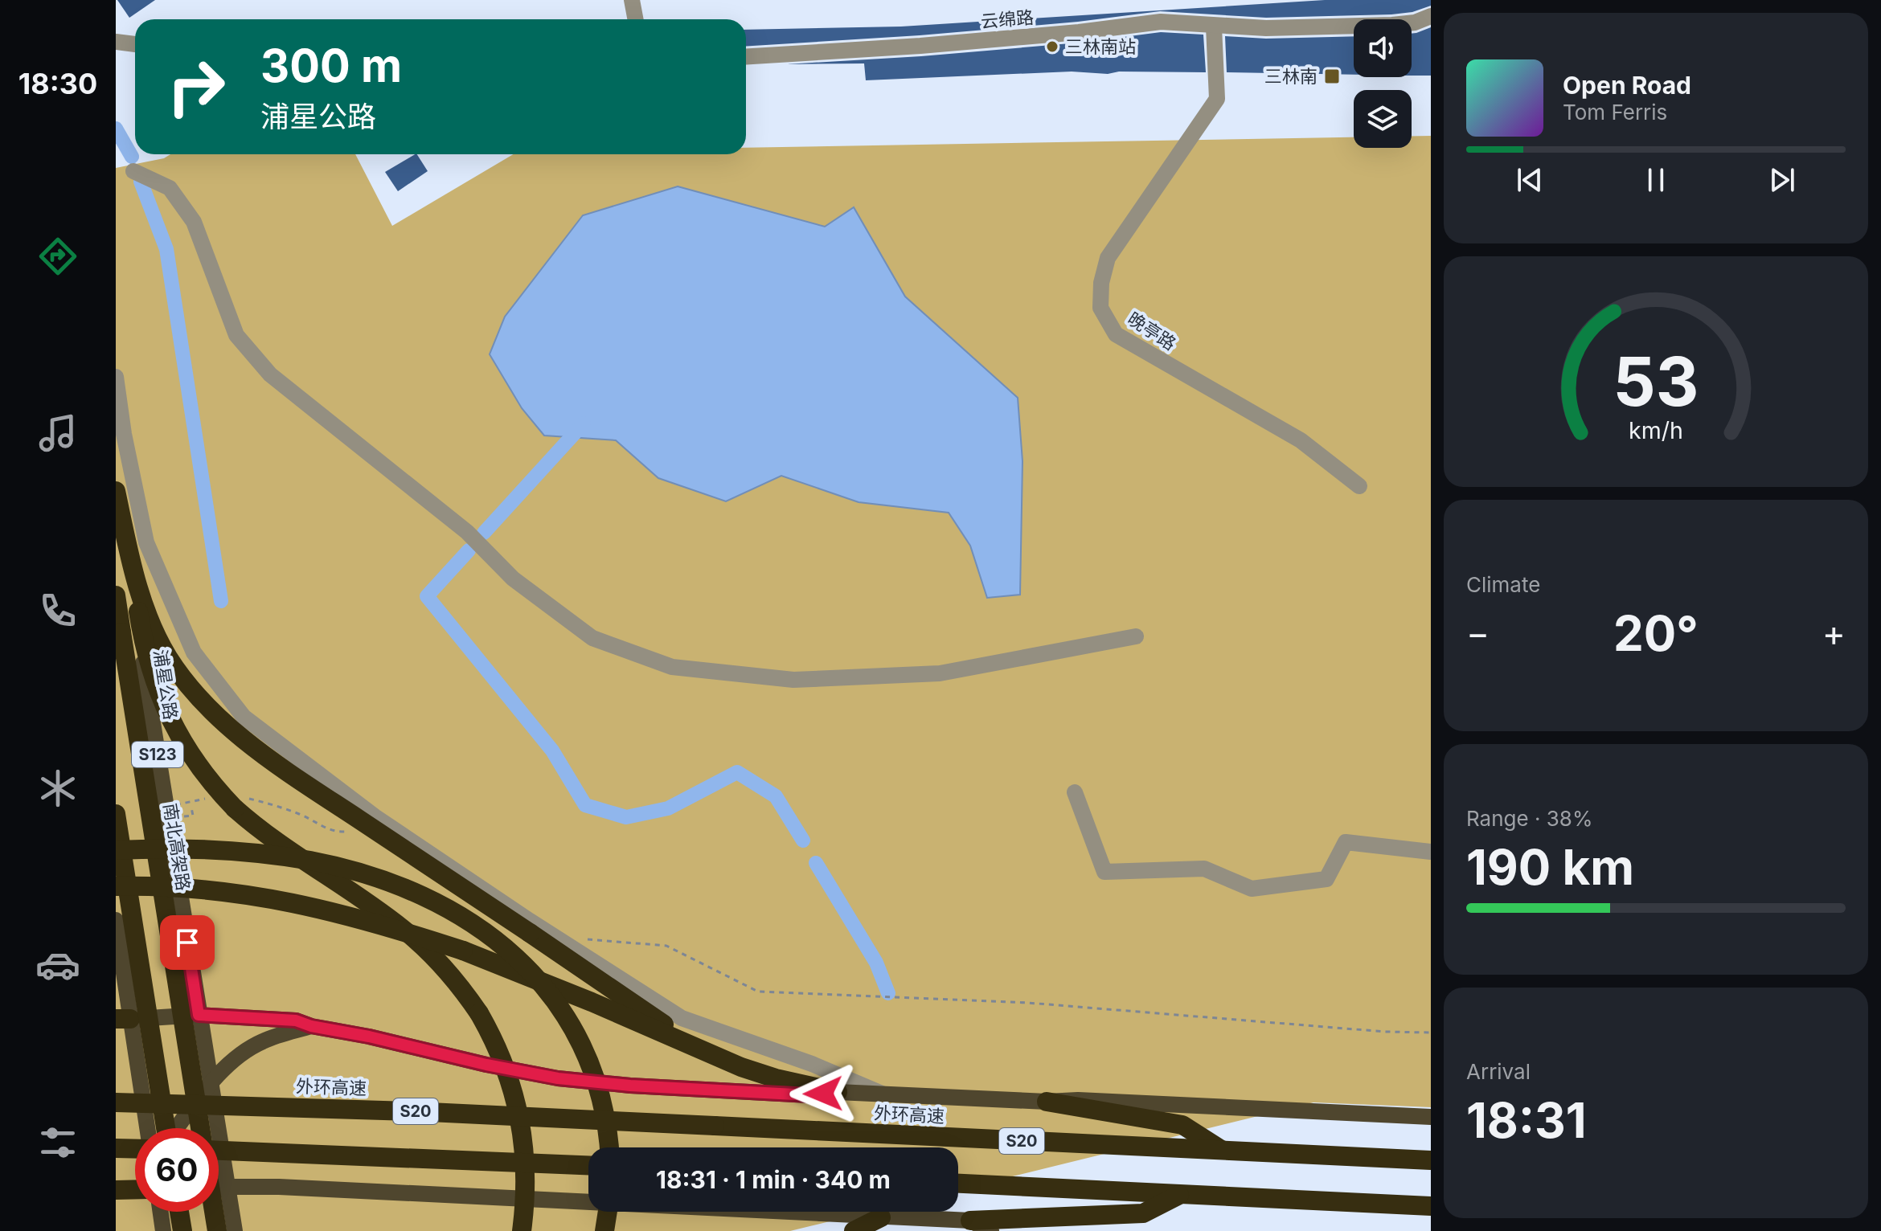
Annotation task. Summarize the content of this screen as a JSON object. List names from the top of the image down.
{
  "streets": {
    "highway": ["南北高架路", "外环高速", "S20"],
    "main road": ["浦星公路", "S123"],
    "street": ["云绵路", "晚亭路"]
  },
  "crossings": [
    ["云绵路", "晚亭路"]
  ],
  "places": {
    "other": ["三林南站"],
    "transit": ["三林南"]
  },
  "page": {
    "tabs": "18:30",
    "turn": ["300 m", "浦星公路"],
    "song": ["Open Road", "Tom Ferris"],
    "tile": [
      "Climate",
      ["Range · 38%", "190 km"],
      ["Arrival", "18:31"]
    ],
    "heat": ["−", "20°", "+"],
    "limit": "60",
    "trip": "18:31 · 1 min · 340 m",
    "gauge": ["53", "km/h"]
  }
}
